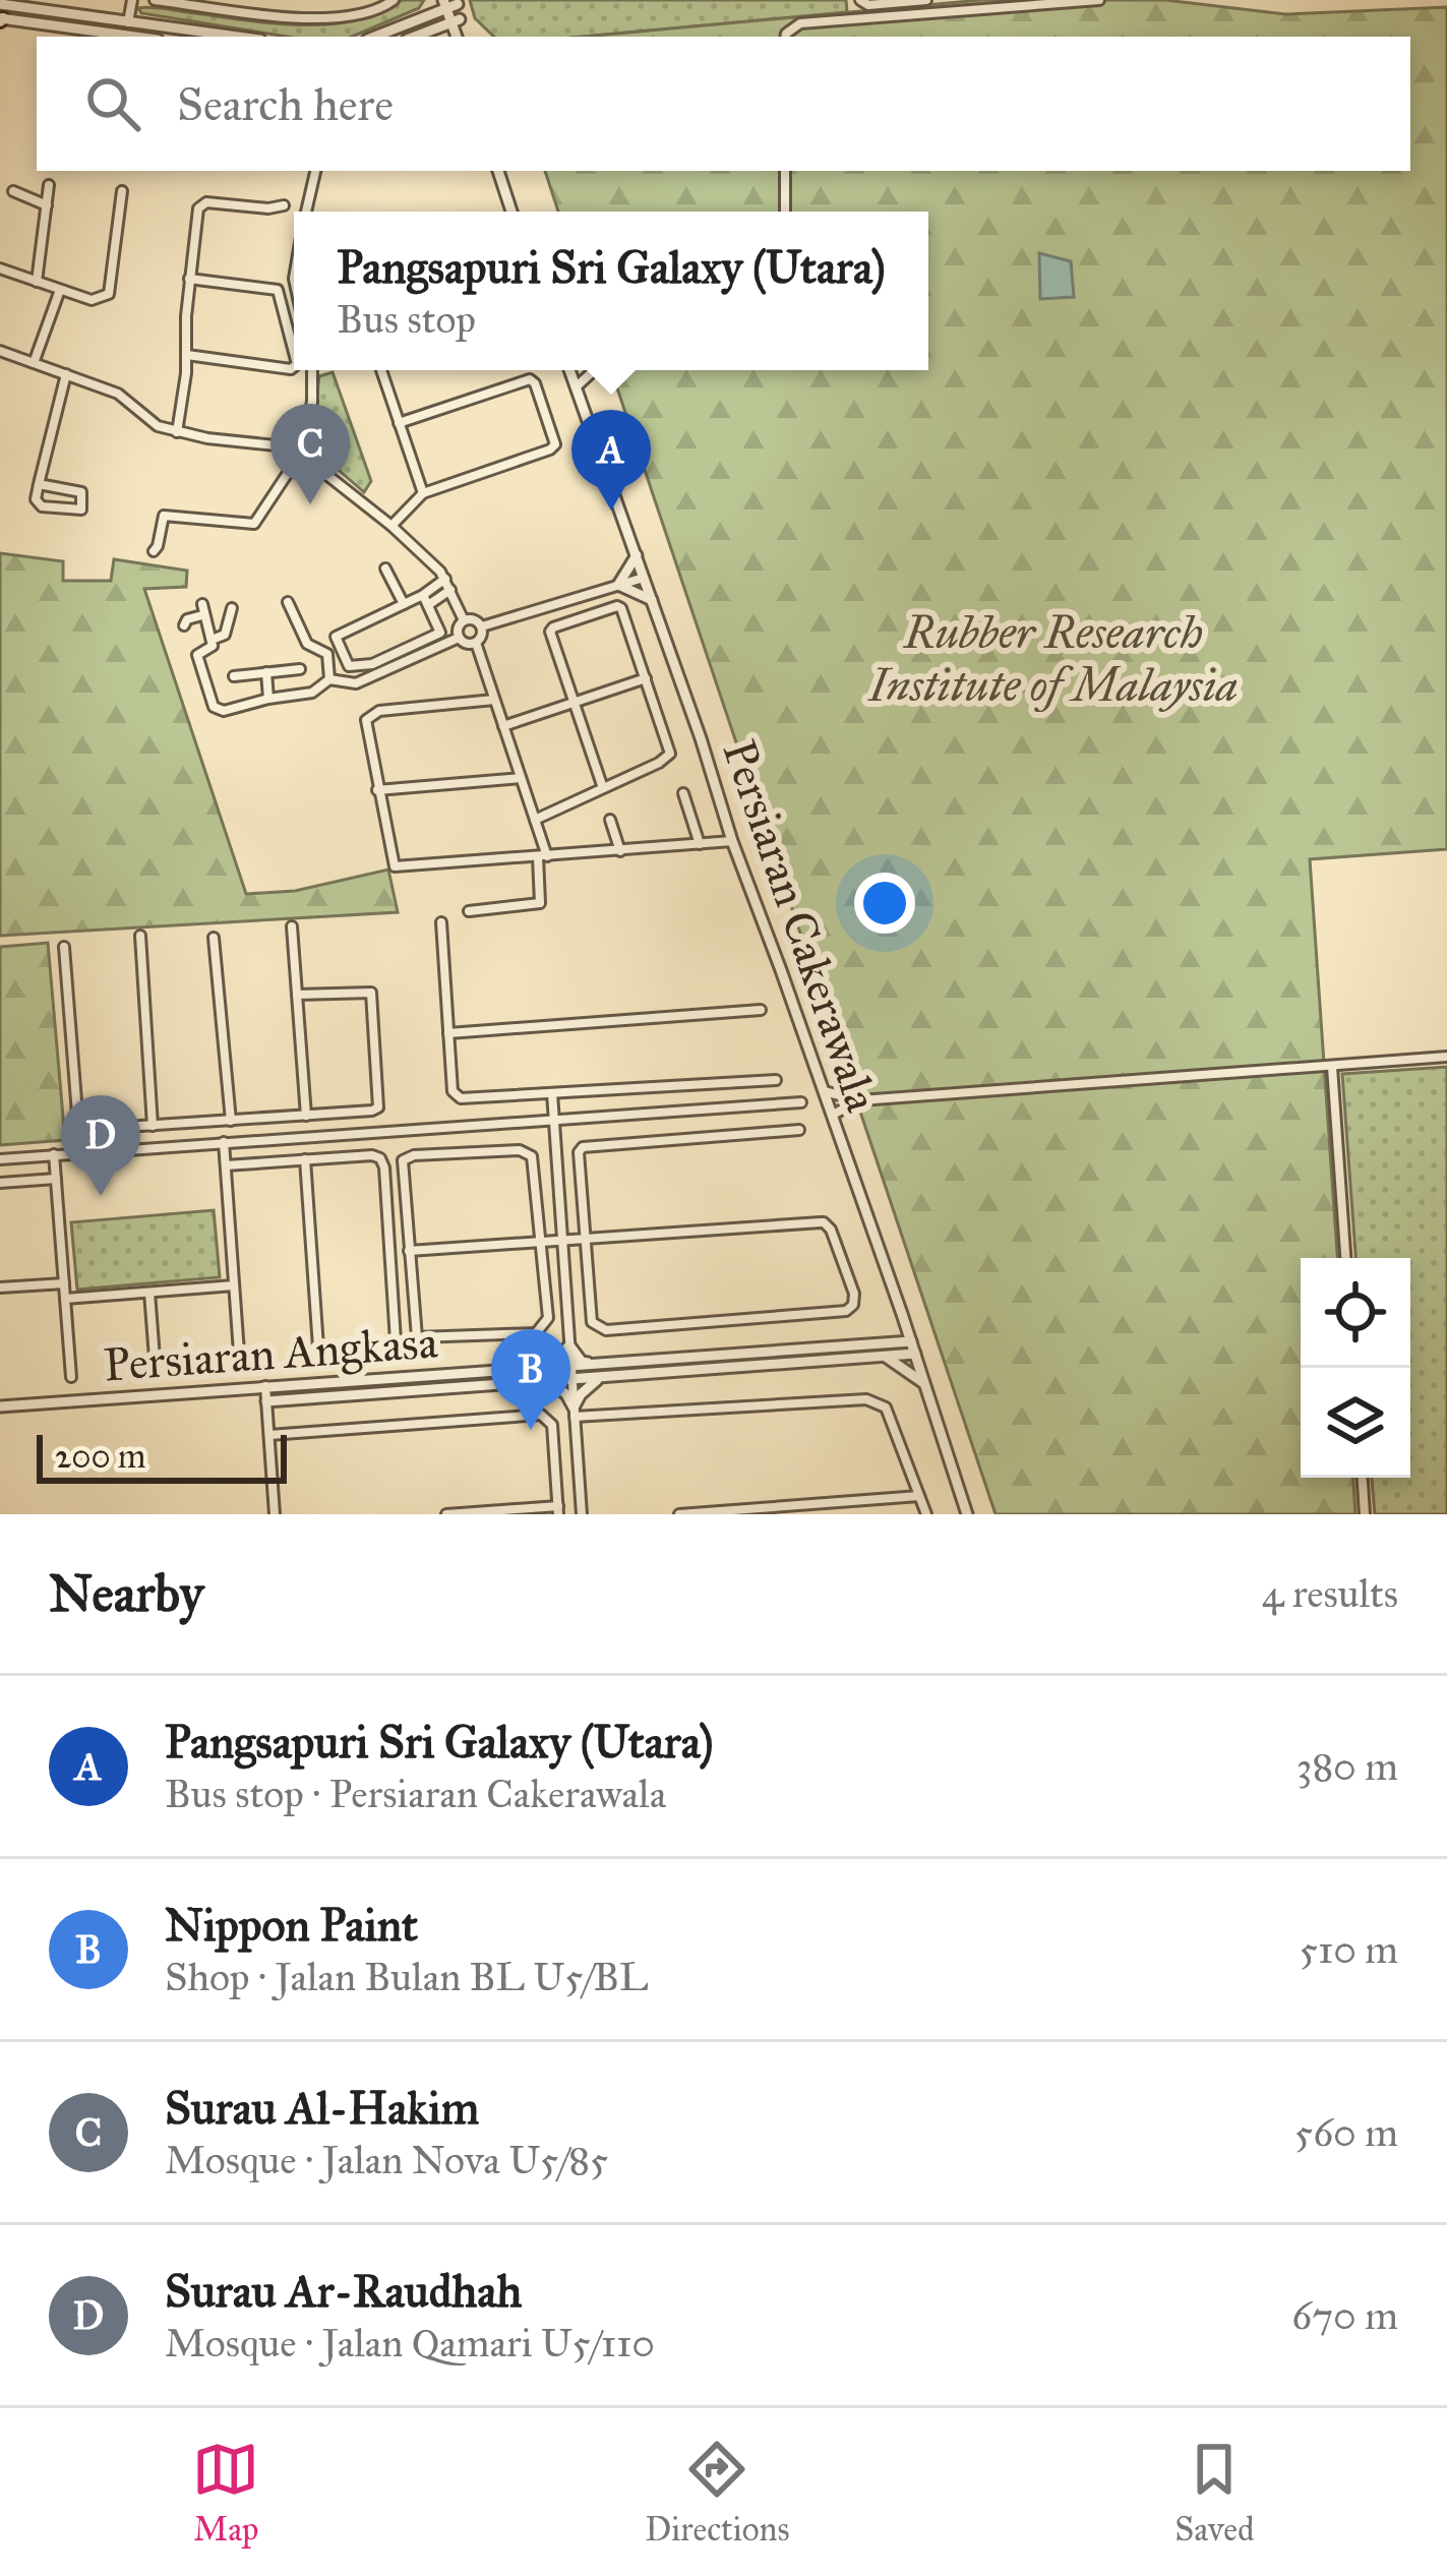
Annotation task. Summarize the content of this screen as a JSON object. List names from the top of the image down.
{
  "streets": {
    "street": ["Persiaran Cakerawala", "Persiaran Angkasa"]
  },
  "crossings": [
    ["Persiaran Cakerawala", "Persiaran Angkasa"]
  ],
  "parks": ["Rubber Research Institute of Malaysia"],
  "scale_bar": "200 m",
  "page": {
    "search": "Search here",
    "popup": ["Pangsapuri Sri Galaxy (Utara)", "Bus stop"],
    "pins": [
      "C",
      "A",
      "D",
      "B"
    ],
    "scale": "200 m",
    "heading": ["Nearby", "4 results"],
    "list": [
      {
        "mark": "A",
        "name": "Pangsapuri Sri Galaxy (Utara)",
        "note": "Bus stop · Persiaran Cakerawala",
        "value": "380 m"
      },
      {
        "mark": "B",
        "name": "Nippon Paint",
        "note": "Shop · Jalan Bulan BL U5/BL",
        "value": "510 m"
      },
      {
        "mark": "C",
        "name": "Surau Al-Hakim",
        "note": "Mosque · Jalan Nova U5/85",
        "value": "560 m"
      },
      {
        "mark": "D",
        "name": "Surau Ar-Raudhah",
        "note": "Mosque · Jalan Qamari U5/110",
        "value": "670 m"
      }
    ],
    "nav": ["Map", "Directions", "Saved"]
  }
}
